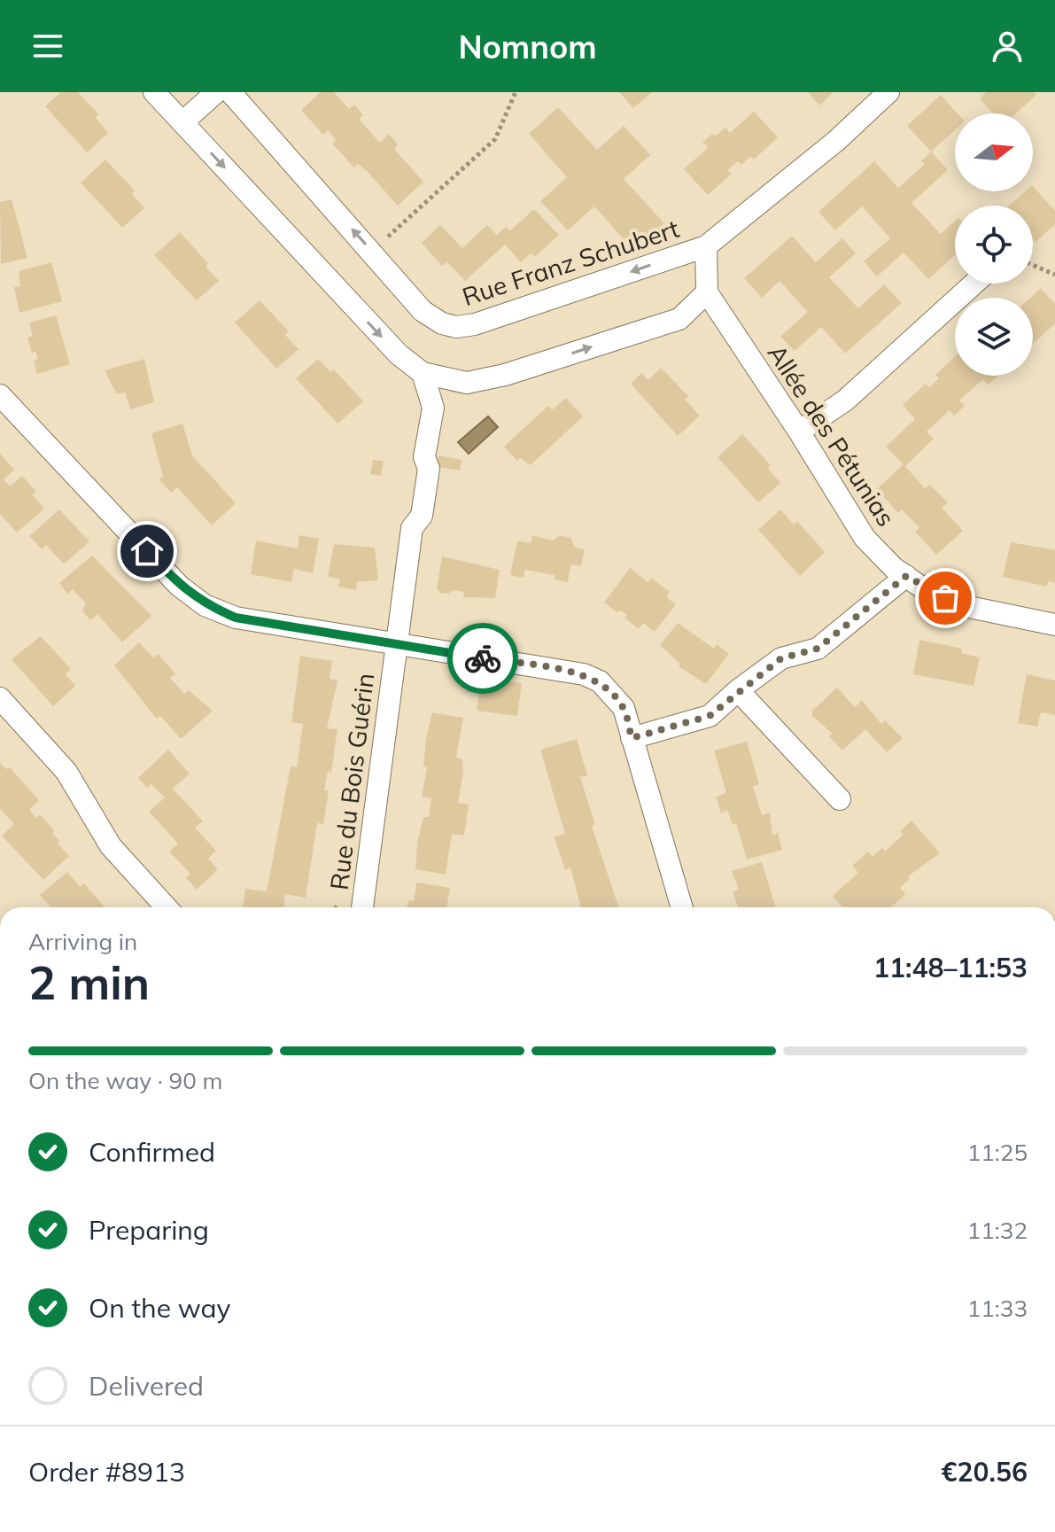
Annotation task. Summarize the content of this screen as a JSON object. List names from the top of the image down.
{
  "streets": {
    "street": ["Rue Franz Schubert", "Allée des Pétunias", "Rue du Bois Guérin"]
  },
  "one_way": ["Rue Franz Schubert"],
  "north": "right",
  "page": {
    "header": "Nomnom",
    "heading": ["2 min", "Arriving in", "11:48–11:53"],
    "panel": ["Order #8913", "€20.56"],
    "bar": "On the way · 90 m",
    "list": [
      ["Confirmed", "11:25"],
      ["Preparing", "11:32"],
      ["On the way", "11:33"],
      "Delivered"
    ]
  }
}
